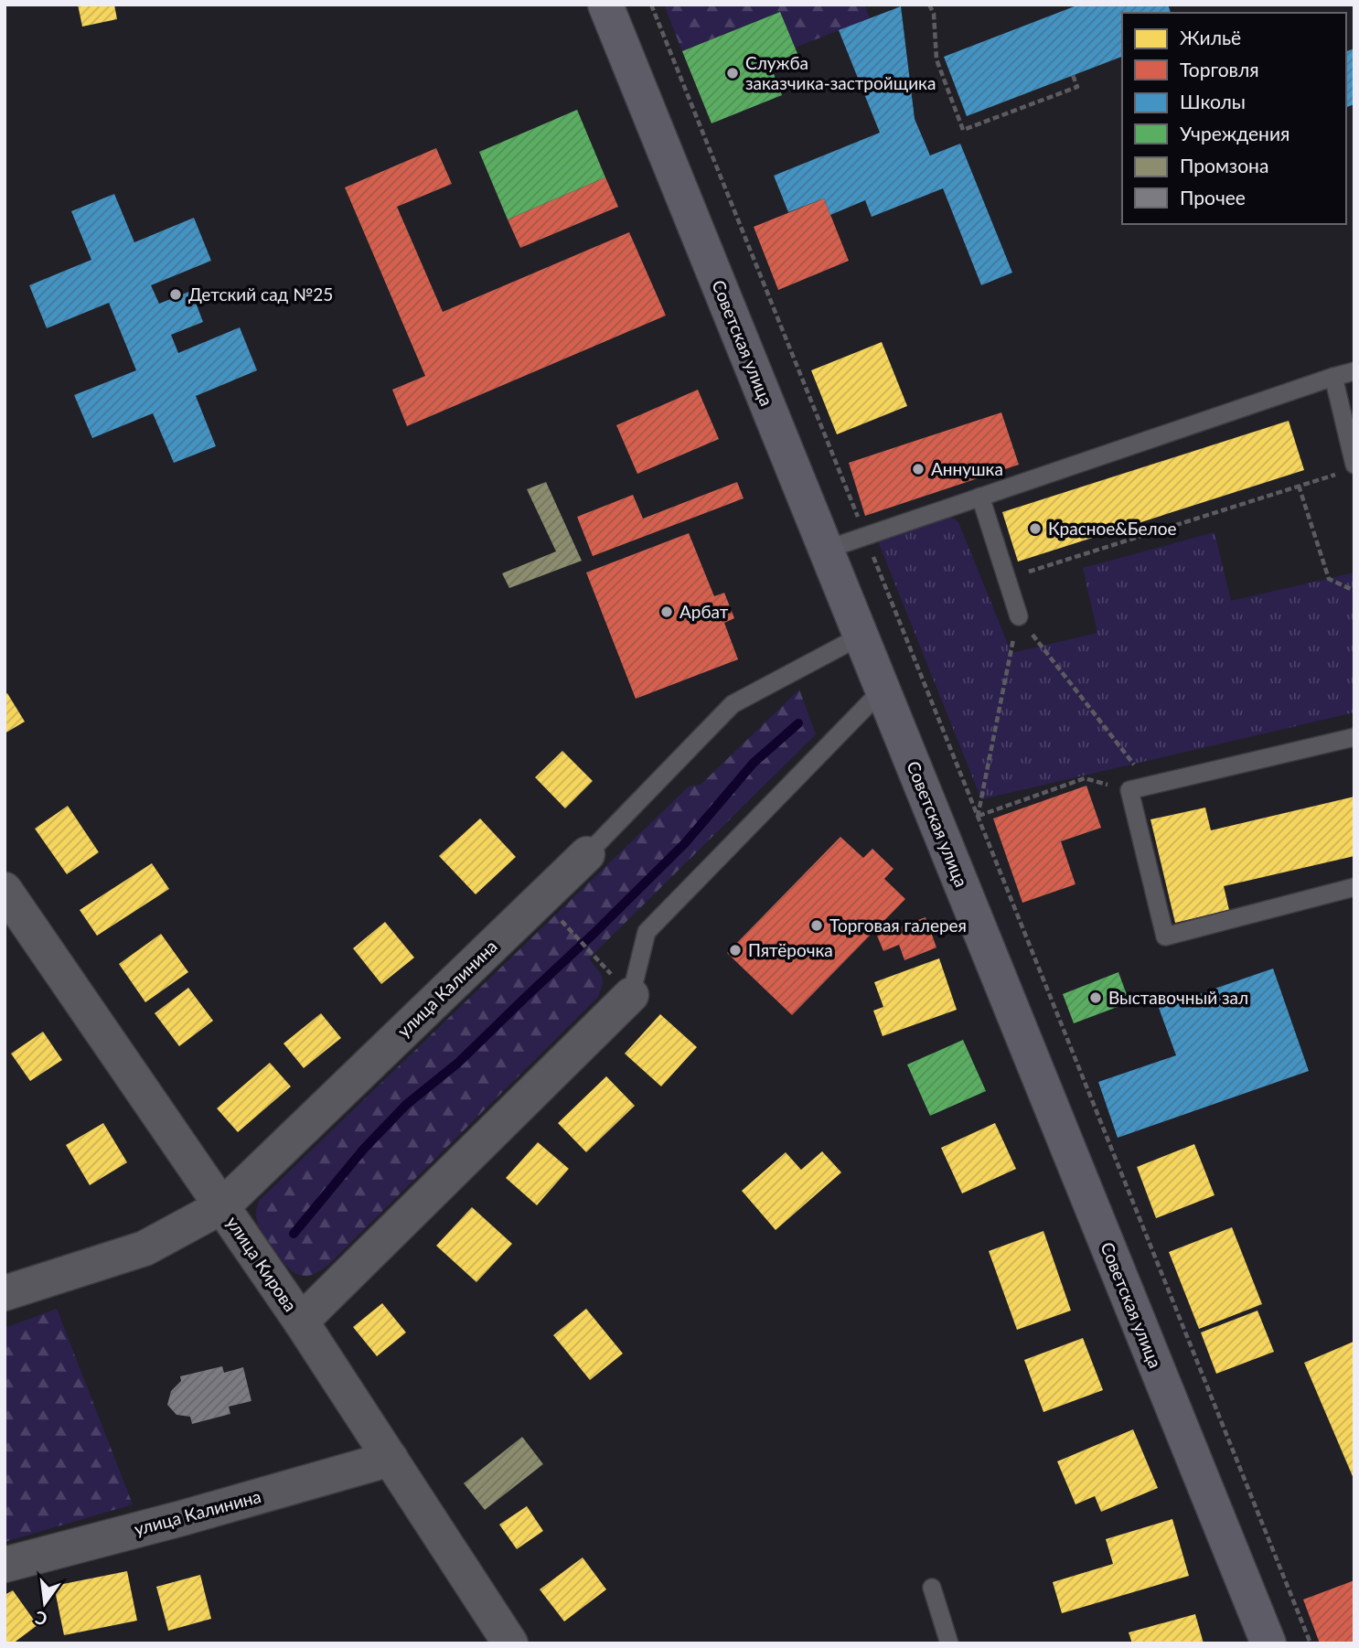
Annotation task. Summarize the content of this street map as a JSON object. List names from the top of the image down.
{
  "streets": {
    "main road": ["Советская улица"],
    "street": ["улица Калинина", "улица Кирова"]
  },
  "crossings": [
    ["Советская улица", "улица Калинина"],
    ["улица Калинина", "улица Кирова"]
  ],
  "places": [
    "Служба заказчика-застройщика",
    "Детский сад №25",
    "Аннушка",
    "Красное&Белое",
    "Арбат",
    "Торговая галерея",
    "Пятёрочка",
    "Выставочный зал"
  ],
  "legend": [
    "Жильё",
    "Торговля",
    "Школы",
    "Учреждения",
    "Промзона",
    "Прочее"
  ],
  "north": "bottom"
}
